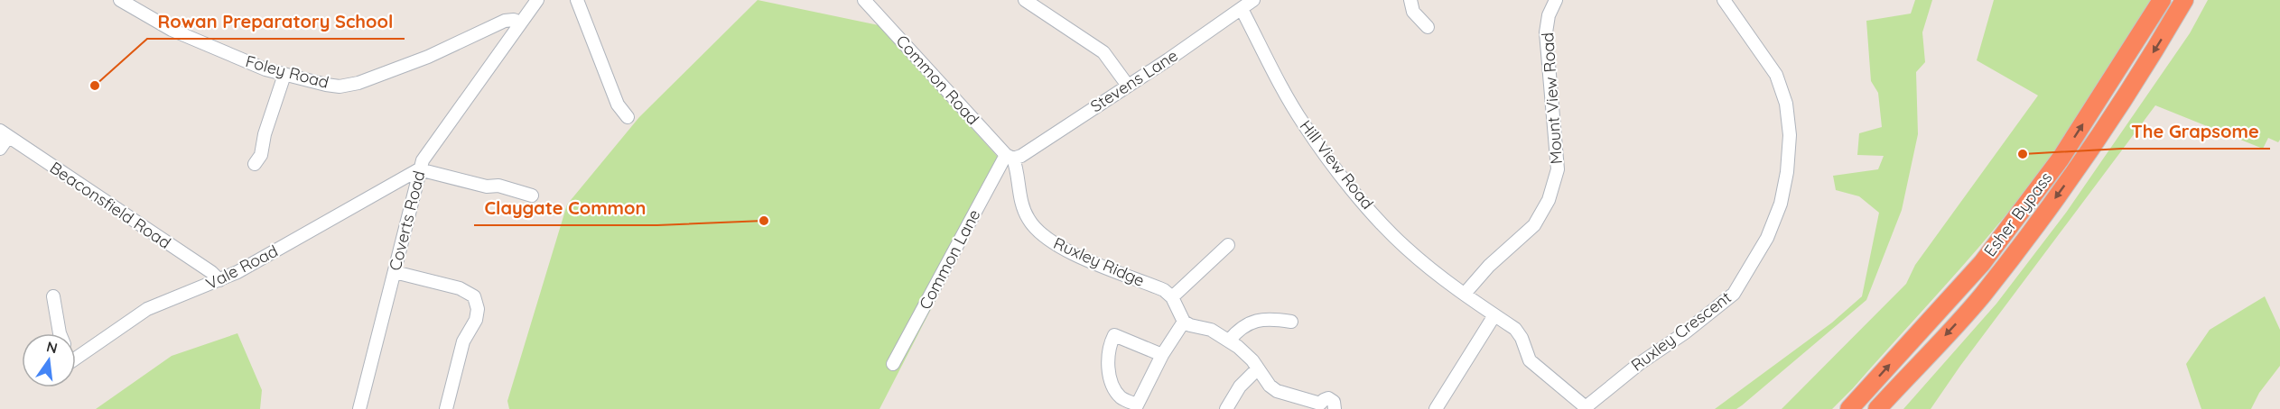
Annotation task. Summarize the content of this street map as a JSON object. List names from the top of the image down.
{
  "streets": {
    "highway": ["Esher Bypass"],
    "street": [
      "Foley Road",
      "Common Road",
      "Stevens Lane",
      "Mount View Road",
      "Hill View Road",
      "Beaconsfield Road",
      "Coverts Road",
      "Common Lane",
      "Ruxley Ridge",
      "Vale Road",
      "Ruxley Crescent"
    ]
  },
  "crossings": [
    ["Foley Road", "Coverts Road"],
    ["Common Road", "Stevens Lane"],
    ["Common Road", "Common Lane"],
    ["Common Road", "Ruxley Ridge"],
    ["Stevens Lane", "Hill View Road"],
    ["Stevens Lane", "Common Lane"],
    ["Stevens Lane", "Ruxley Ridge"],
    ["Mount View Road", "Hill View Road"],
    ["Mount View Road", "Ruxley Crescent"],
    ["Hill View Road", "Ruxley Crescent"],
    ["Beaconsfield Road", "Vale Road"],
    ["Coverts Road", "Vale Road"],
    ["Common Lane", "Ruxley Ridge"]
  ],
  "places": ["Rowan Preparatory School", "The Grapsome", "Claygate Common"],
  "north": "top"
}
